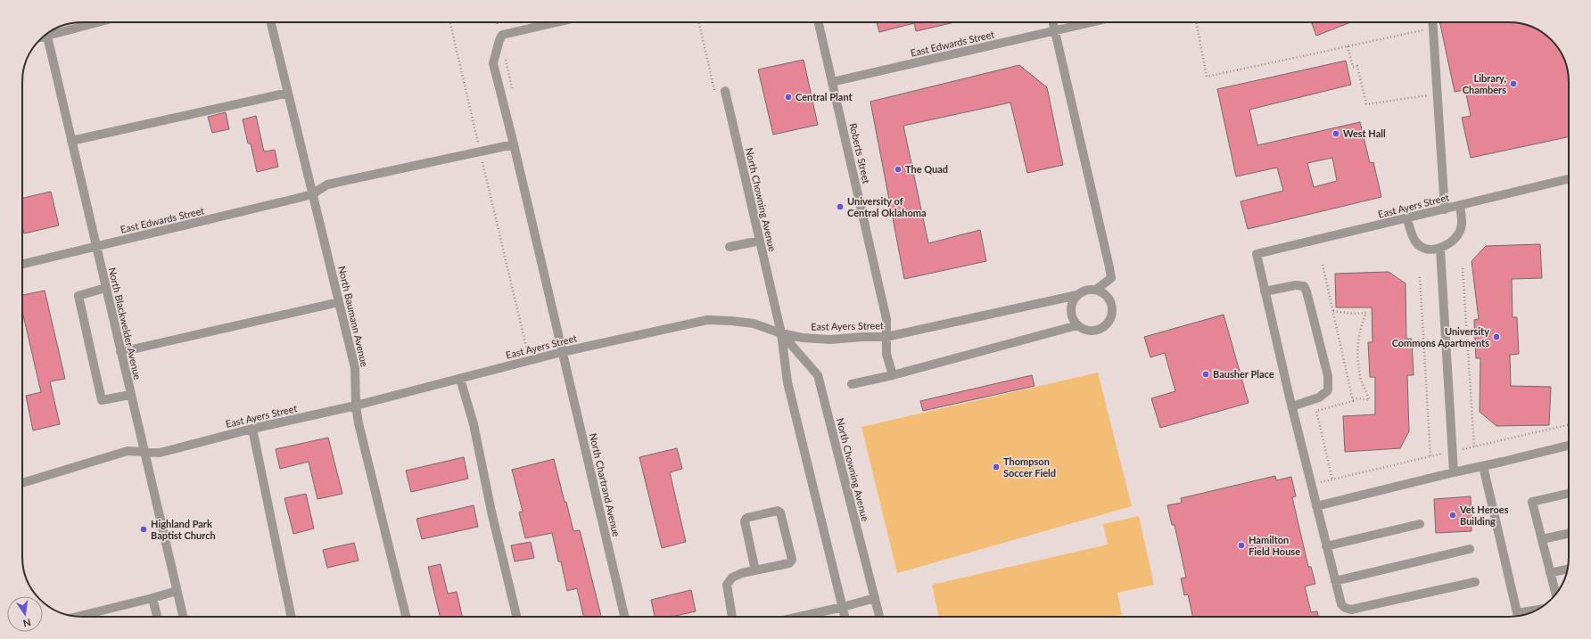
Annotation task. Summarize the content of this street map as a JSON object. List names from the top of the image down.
{
  "streets": {
    "street": [
      "East Edwards Street",
      "Roberts Street",
      "North Chowning Avenue",
      "East Ayers Street",
      "North Baumann Avenue",
      "North Blackwelder Avenue",
      "North Chartrand Avenue"
    ]
  },
  "crossings": [
    ["East Edwards Street", "Roberts Street"],
    ["East Edwards Street", "North Baumann Avenue"],
    ["East Edwards Street", "North Blackwelder Avenue"],
    ["East Edwards Street", "North Chartrand Avenue"],
    ["Roberts Street", "East Ayers Street"],
    ["North Chowning Avenue", "East Ayers Street"],
    ["East Ayers Street", "North Baumann Avenue"],
    ["East Ayers Street", "North Blackwelder Avenue"],
    ["East Ayers Street", "North Chartrand Avenue"]
  ],
  "places": [
    "Library, Chambers",
    "Central Plant",
    "West Hall",
    "The Quad",
    "University of Central Oklahoma",
    "University Commons Apartments",
    "Bausher Place",
    "Thompson Soccer Field",
    "Vet Heroes Building",
    "Highland Park Baptist Church",
    "Hamilton Field House"
  ],
  "north": "bottom"
}
